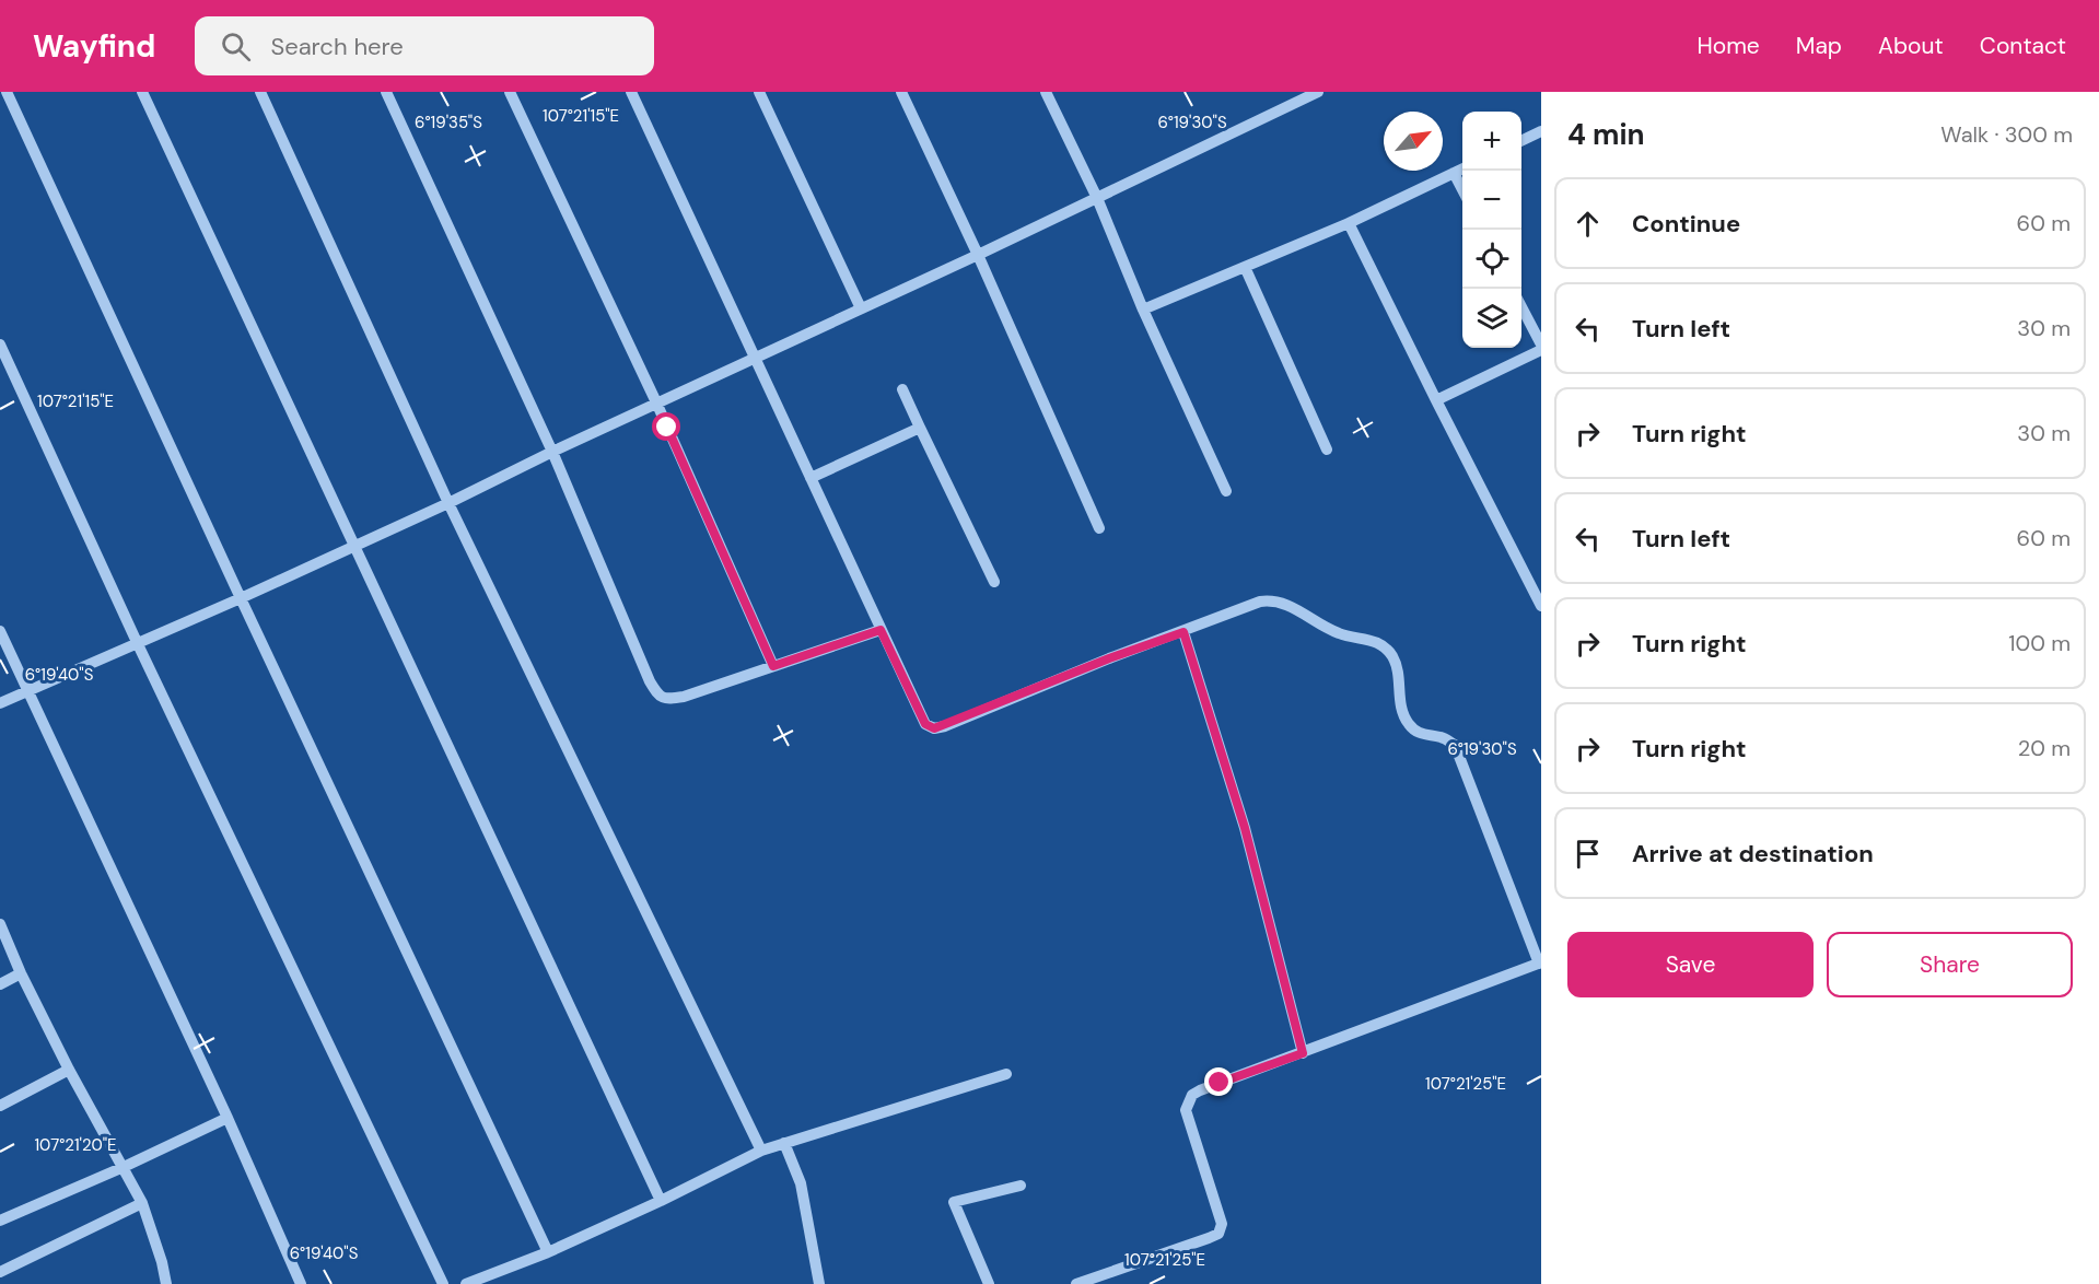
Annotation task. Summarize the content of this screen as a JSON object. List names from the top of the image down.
{
  "north": "top right",
  "page": {
    "header": "Wayfind",
    "search": "Search here",
    "nav": [
      "Home",
      "Map",
      "About",
      "Contact"
    ],
    "heading": ["4 min", "Walk · 300 m"],
    "map_buttons": ["+", "−"],
    "list": [
      ["Continue", "60 m"],
      ["Turn left", "30 m"],
      ["Turn right", "30 m"],
      ["Turn left", "60 m"],
      ["Turn right", "100 m"],
      ["Turn right", "20 m"],
      "Arrive at destination"
    ],
    "buttons": ["Save", "Share"]
  },
  "coordinates": [
    "107°21'15\"E",
    "6°19'35\"S",
    "6°19'30\"S",
    "6°19'40\"S",
    "107°21'25\"E",
    "107°21'20\"E"
  ]
}
